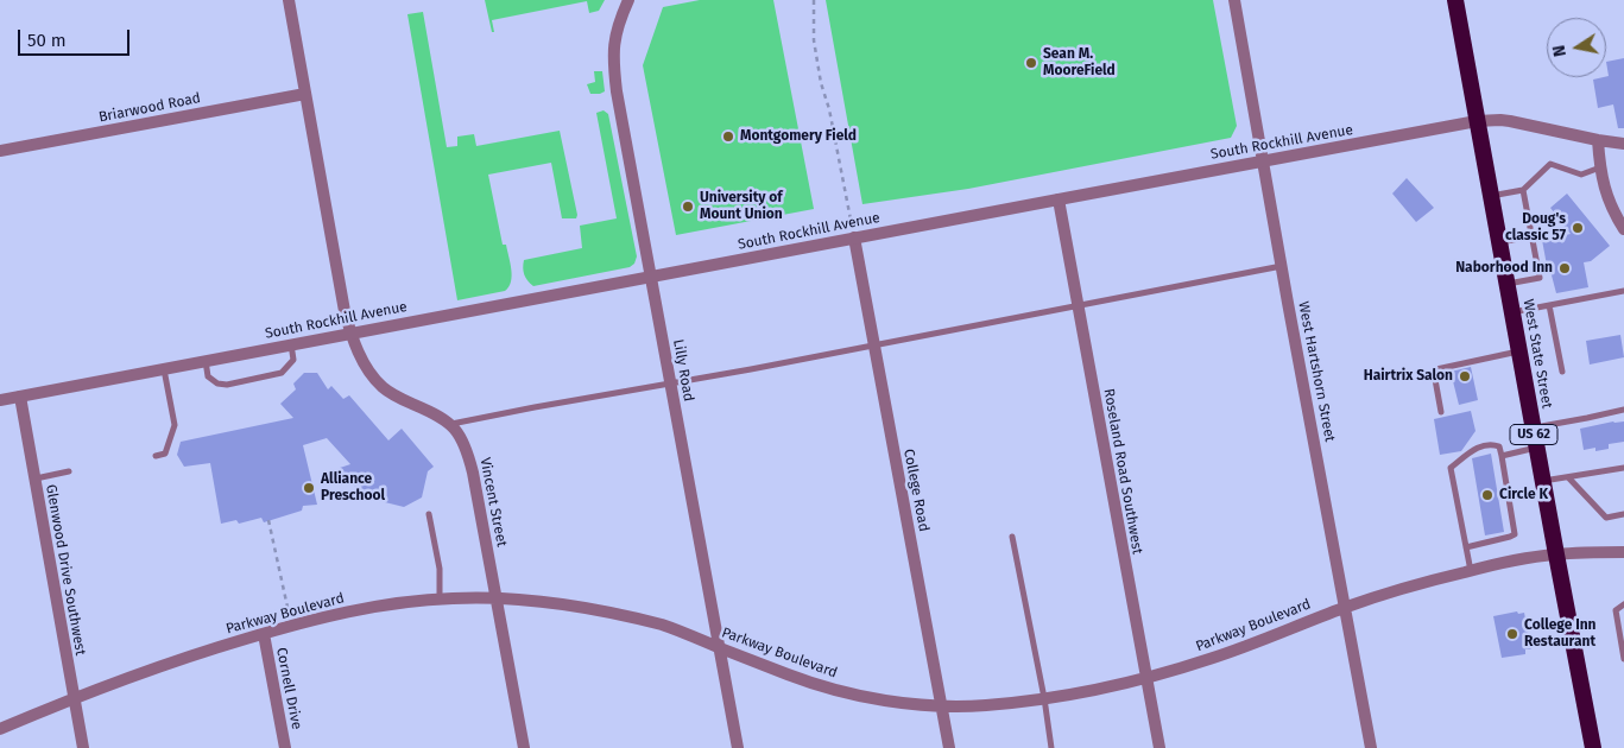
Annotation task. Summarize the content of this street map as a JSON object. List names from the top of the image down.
{
  "streets": {
    "highway": ["West State Street", "US 62"],
    "street": [
      "Briarwood Road",
      "South Rockhill Avenue",
      "Lilly Road",
      "West Hartshorn Street",
      "Roseland Road Southwest",
      "College Road",
      "Vincent Street",
      "Glenwood Drive Southwest",
      "Parkway Boulevard",
      "Cornell Drive"
    ]
  },
  "crossings": [
    ["Briarwood Road", "Vincent Street"],
    ["South Rockhill Avenue", "West State Street"],
    ["South Rockhill Avenue", "Lilly Road"],
    ["South Rockhill Avenue", "West Hartshorn Street"],
    ["South Rockhill Avenue", "Roseland Road Southwest"],
    ["South Rockhill Avenue", "College Road"],
    ["South Rockhill Avenue", "Vincent Street"],
    ["South Rockhill Avenue", "Glenwood Drive Southwest"],
    ["West State Street", "Parkway Boulevard"],
    ["Lilly Road", "Parkway Boulevard"],
    ["West Hartshorn Street", "Parkway Boulevard"],
    ["Roseland Road Southwest", "Parkway Boulevard"],
    ["College Road", "Parkway Boulevard"],
    ["Vincent Street", "Parkway Boulevard"],
    ["Glenwood Drive Southwest", "Parkway Boulevard"],
    ["Parkway Boulevard", "Cornell Drive"]
  ],
  "places": [
    "Sean M. MooreField",
    "Montgomery Field",
    "University of Mount Union",
    "Doug's classic 57",
    "Naborhood Inn",
    "Hairtrix Salon",
    "Alliance Preschool",
    "Circle K",
    "College Inn Restaurant"
  ],
  "scale_bar": "50 m",
  "north": "left"
}
